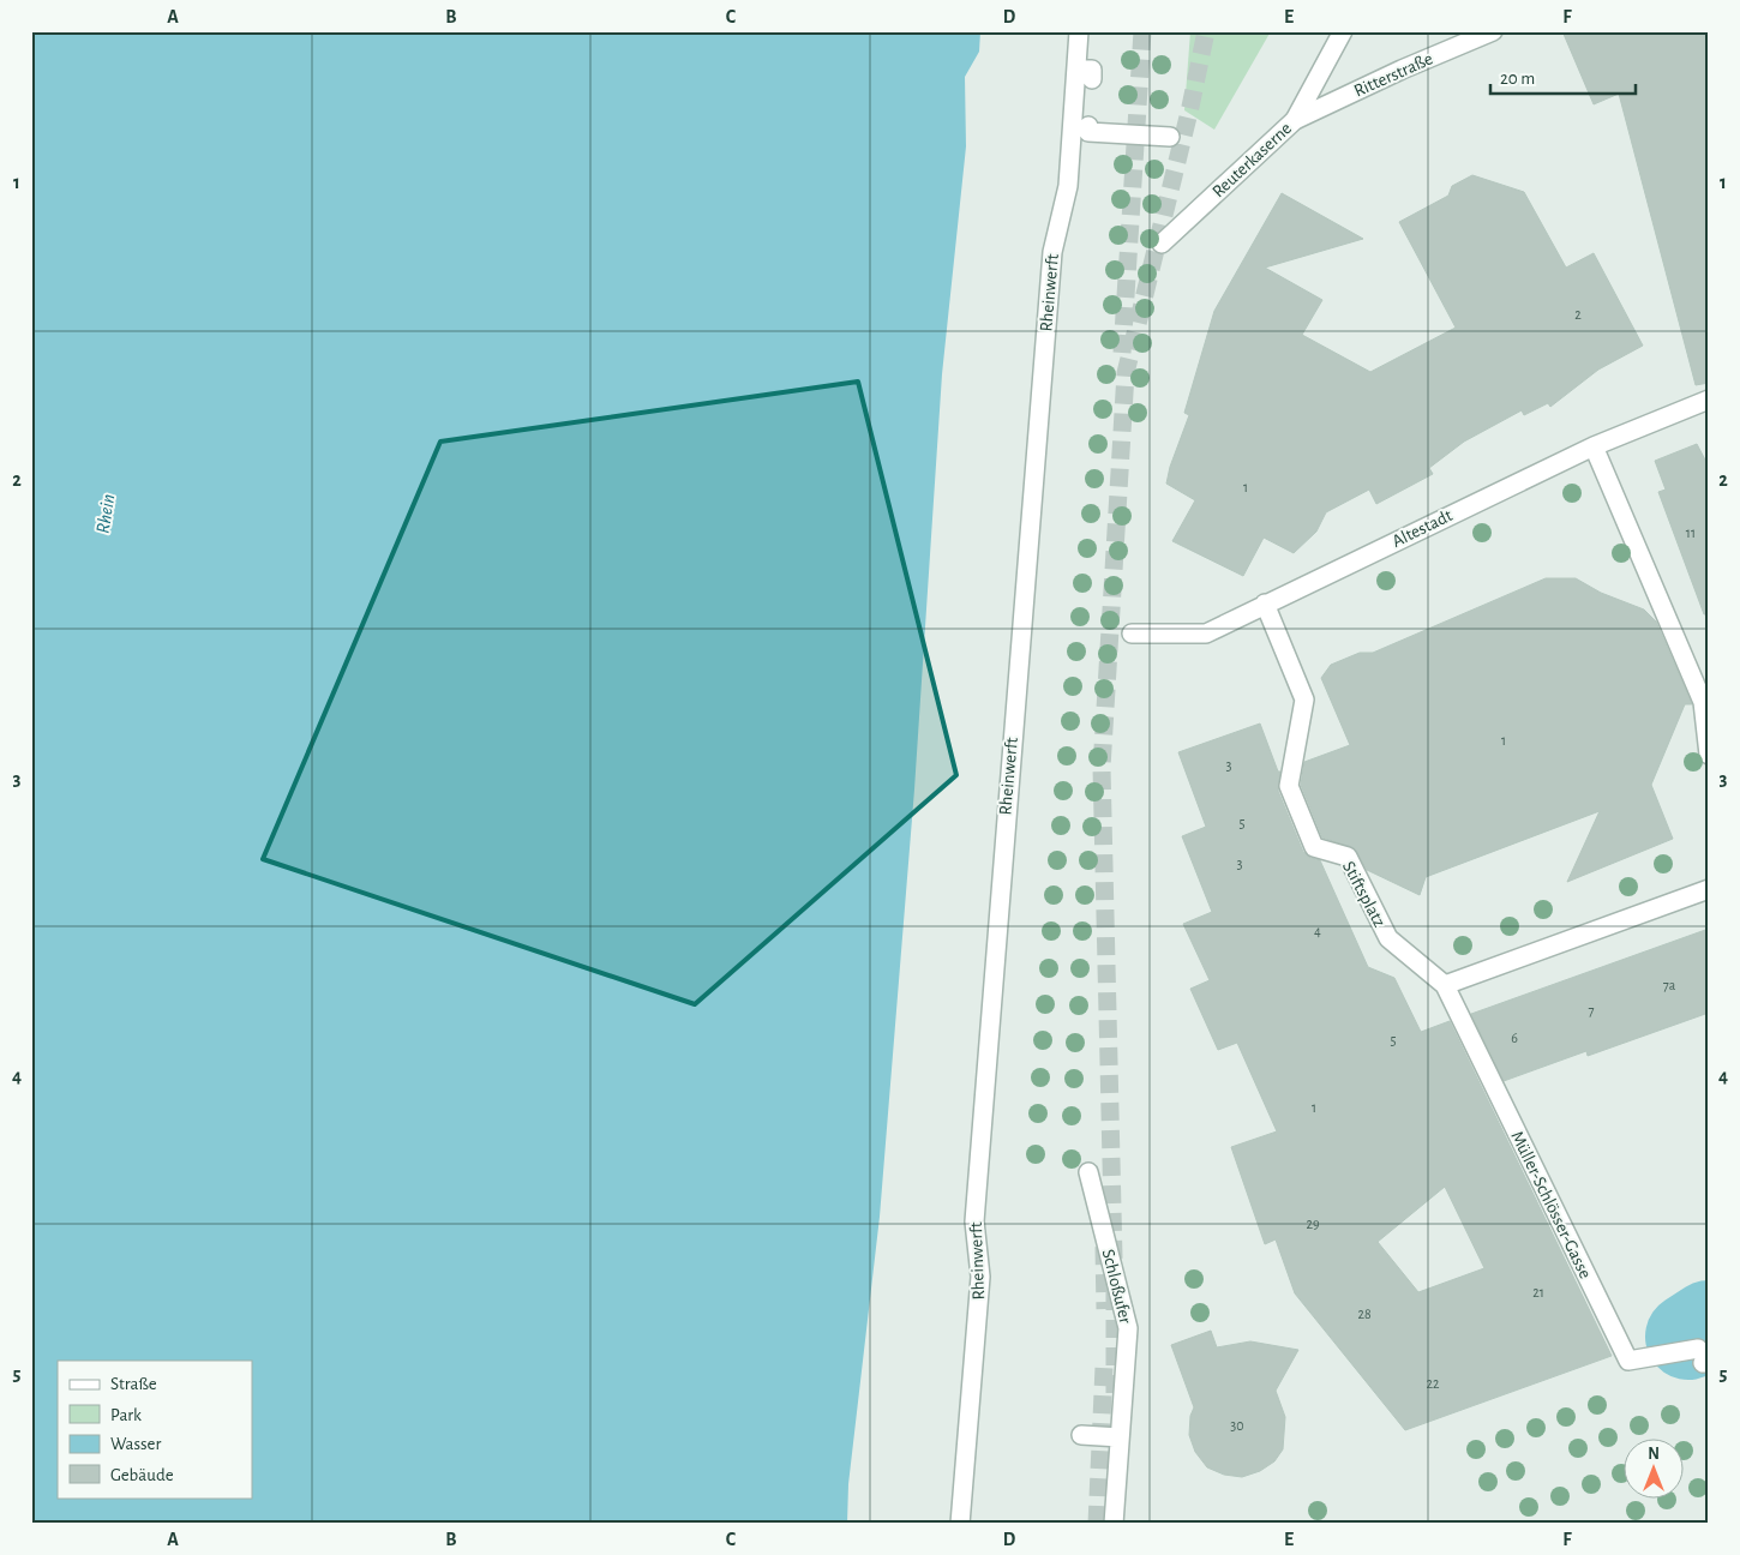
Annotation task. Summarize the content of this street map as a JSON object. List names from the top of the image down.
{
  "streets": {
    "street": [
      "Ritterstraße",
      "Reuterkaserne",
      "Rheinwerft",
      "Altestadt",
      "Stiftsplatz",
      "Müller-Schlösser-Gasse",
      "Schloßufer"
    ]
  },
  "crossings": [
    ["Ritterstraße", "Reuterkaserne"],
    ["Altestadt", "Stiftsplatz"],
    ["Stiftsplatz", "Müller-Schlösser-Gasse"]
  ],
  "water": ["Rhein"],
  "house_numbers": [
    "2",
    "1",
    "11",
    "1",
    "3",
    "5",
    "3",
    "4",
    "7a",
    "7",
    "6",
    "5",
    "1",
    "29",
    "21",
    "28",
    "22",
    "30"
  ],
  "legend": [
    "Straße",
    "Park",
    "Wasser",
    "Gebäude"
  ],
  "scale_bar": "20 m",
  "north": "top",
  "grid": {
    "columns": [
      "A",
      "B",
      "C",
      "D",
      "E",
      "F"
    ],
    "rows": [
      "1",
      "2",
      "3",
      "4",
      "5"
    ]
  }
}
